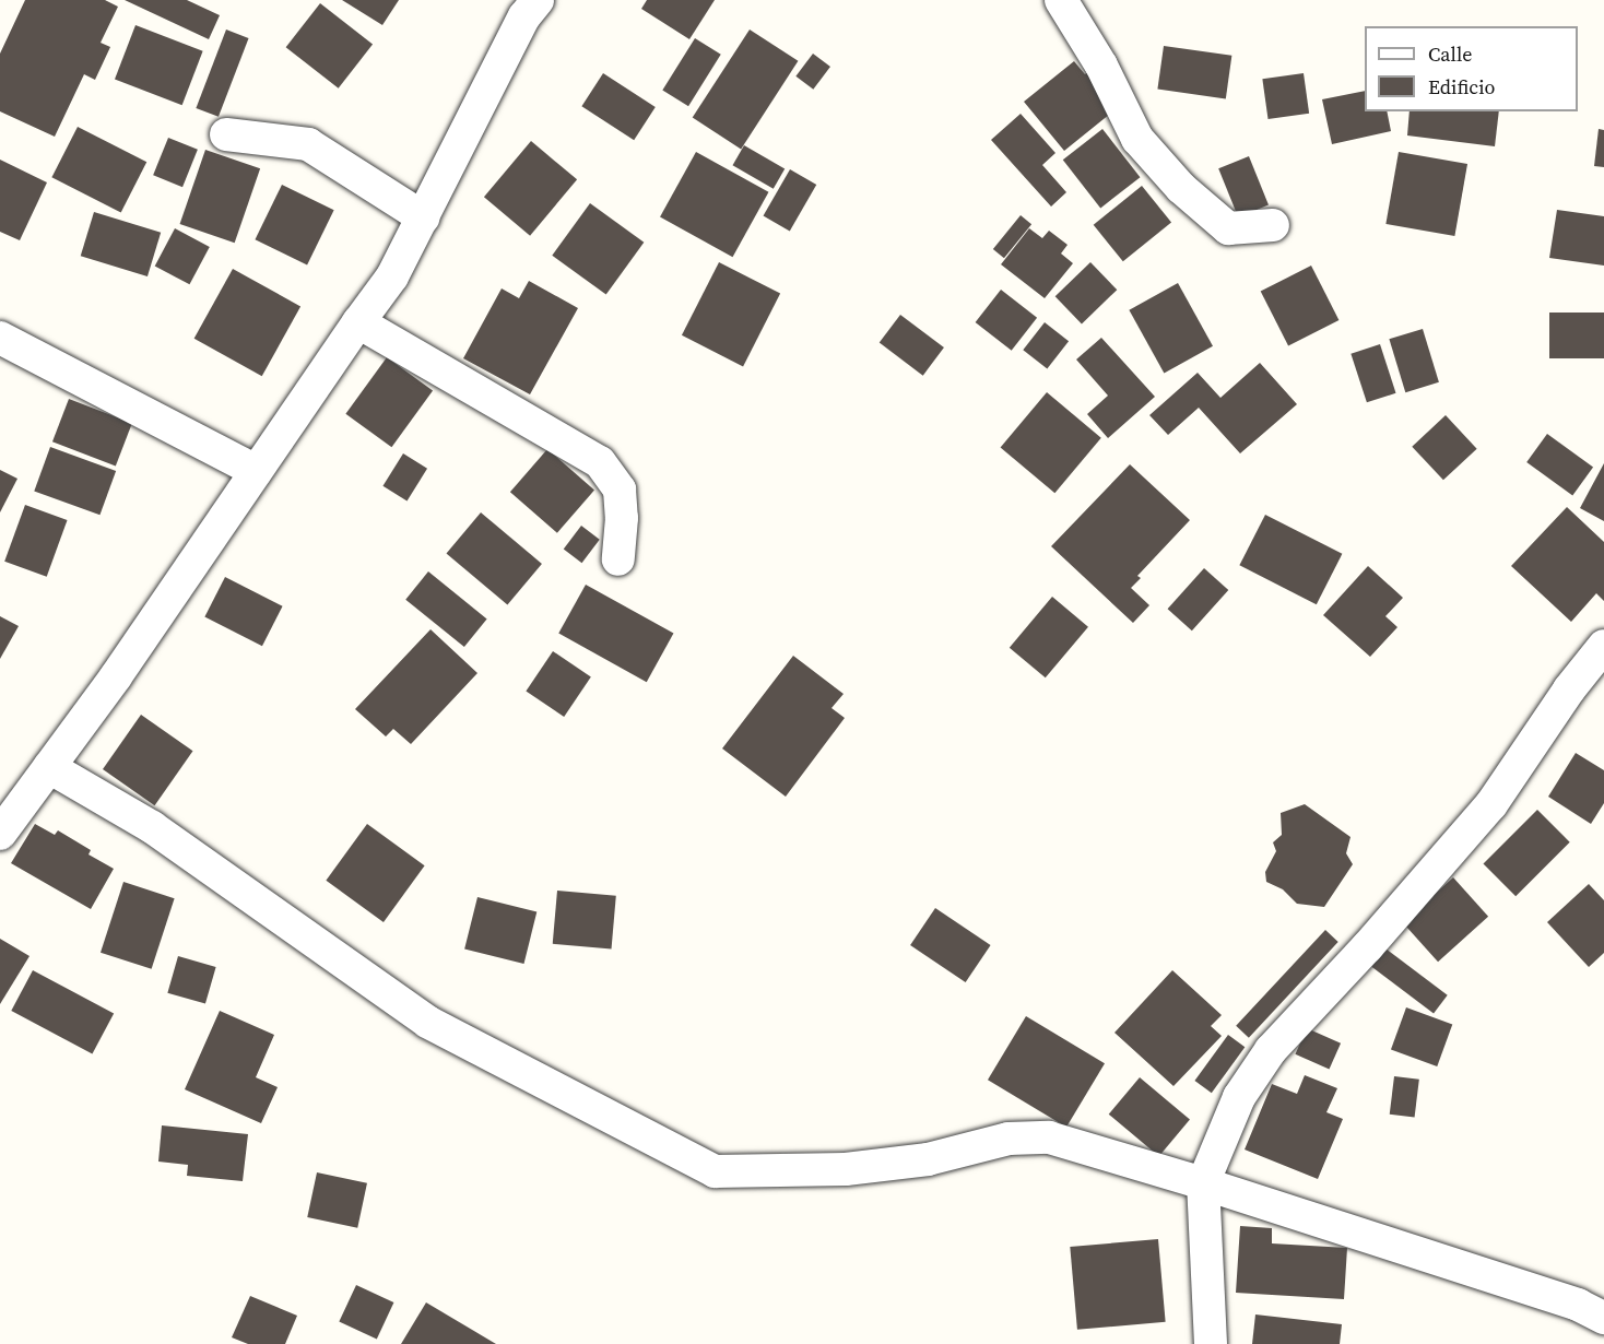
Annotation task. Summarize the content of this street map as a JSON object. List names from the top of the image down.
{
  "legend": ["Calle", "Edificio"]
}
